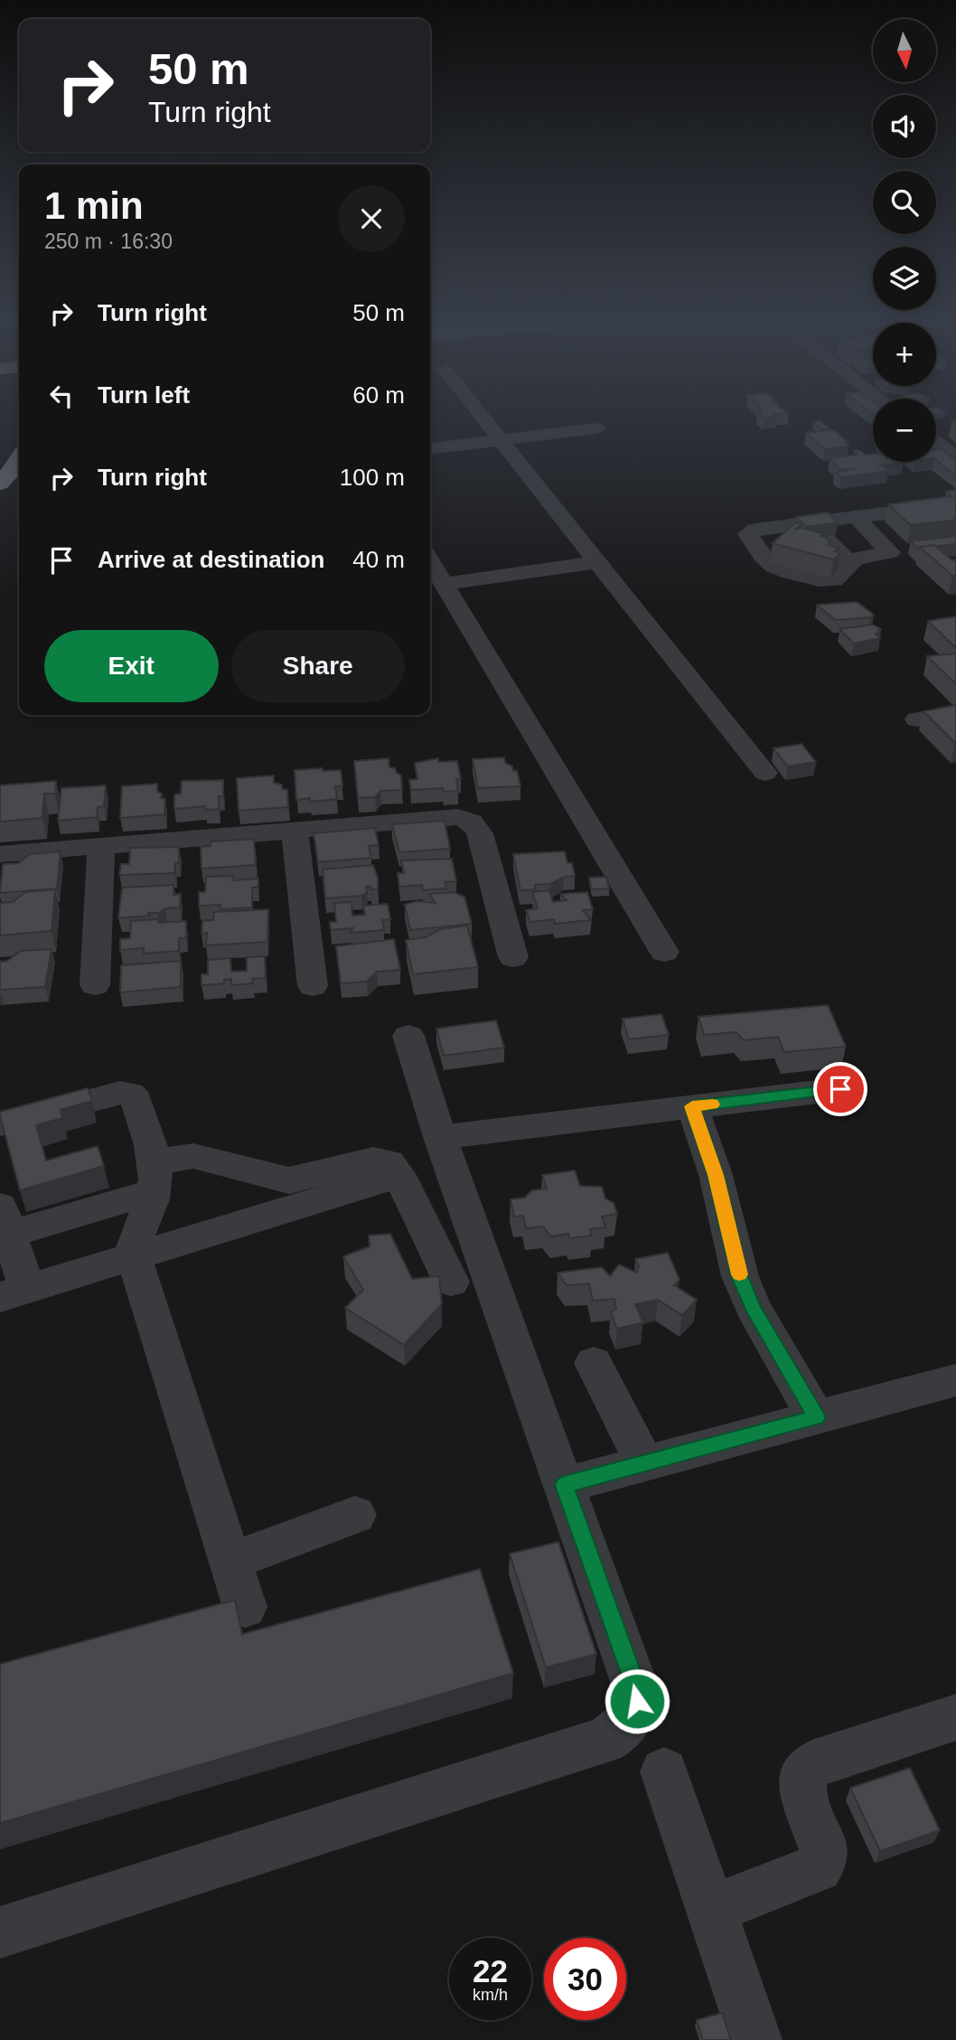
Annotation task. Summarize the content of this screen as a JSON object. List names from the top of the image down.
{
  "north": "bottom",
  "page": {
    "map_buttons": ["+", "−"],
    "turn": ["50 m", "Turn right"],
    "heading": ["1 min", "250 m · 16:30"],
    "list": [
      {
        "name": "Turn right",
        "value": "50 m"
      },
      {
        "name": "Turn left",
        "value": "60 m"
      },
      {
        "name": "Turn right",
        "value": "100 m"
      },
      {
        "name": "Arrive at destination",
        "value": "40 m"
      }
    ],
    "buttons": ["Exit", "Share"],
    "speed": "22 km/h",
    "limit": "30"
  }
}
